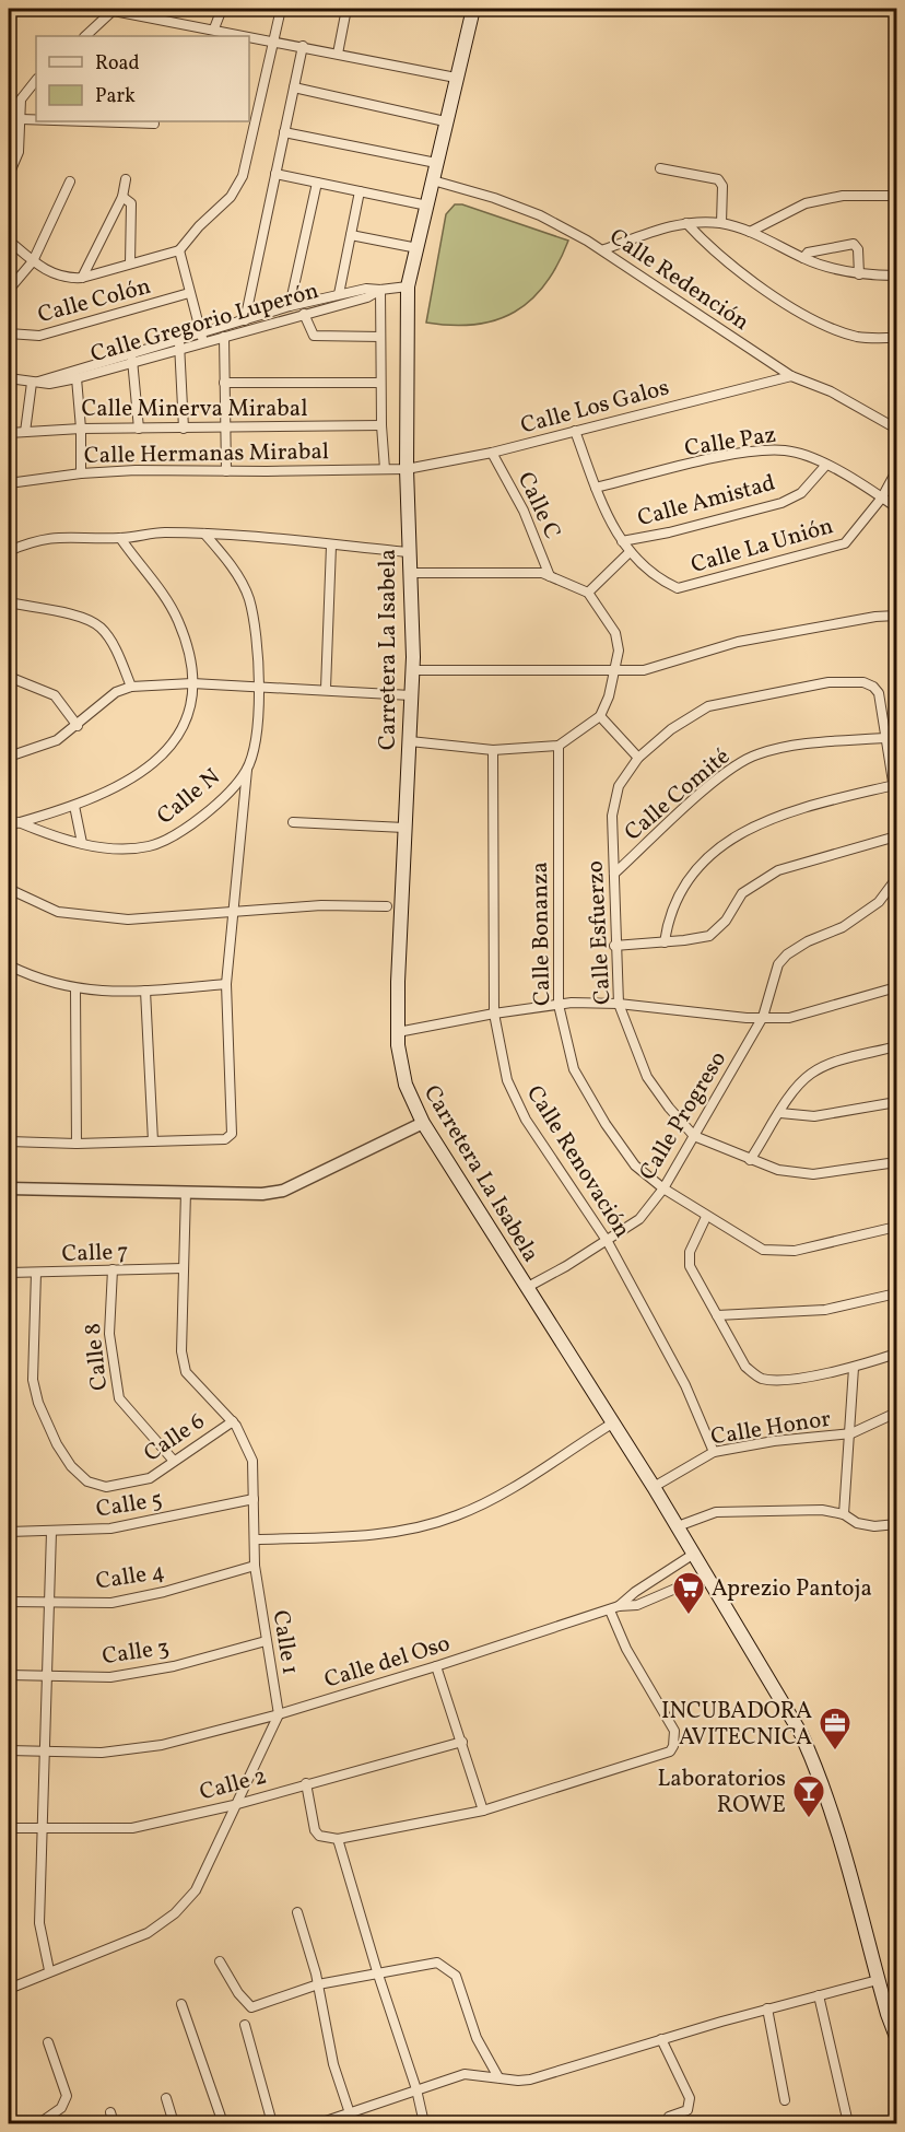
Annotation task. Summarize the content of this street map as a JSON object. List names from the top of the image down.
{
  "streets": {
    "main road": ["Carretera La Isabela"],
    "street": [
      "Calle Redención",
      "Calle Colón",
      "Calle Gregorio Luperón",
      "Calle Los Galos",
      "Calle Minerva Mirabal",
      "Calle Paz",
      "Calle Hermanas Mirabal",
      "Calle Amistad",
      "Calle C",
      "Calle La Unión",
      "Calle Comité",
      "Calle N",
      "Calle Esfuerzo",
      "Calle Bonanza",
      "Calle Progreso",
      "Calle Renovación",
      "Calle 7",
      "Calle 8",
      "Calle Honor",
      "Calle 6",
      "Calle 5",
      "Calle 4",
      "Calle 1",
      "Calle 3",
      "Calle del Oso",
      "Calle 2"
    ]
  },
  "crossings": [
    ["Calle Redención", "Calle Los Galos"],
    ["Calle Redención", "Carretera La Isabela"],
    ["Calle Gregorio Luperón", "Carretera La Isabela"],
    ["Calle Los Galos", "Calle Hermanas Mirabal"],
    ["Calle Los Galos", "Calle C"],
    ["Calle Los Galos", "Calle La Unión"],
    ["Calle Los Galos", "Carretera La Isabela"],
    ["Calle Paz", "Calle Amistad"],
    ["Calle Paz", "Calle La Unión"],
    ["Calle Hermanas Mirabal", "Carretera La Isabela"],
    ["Calle Amistad", "Calle La Unión"],
    ["Carretera La Isabela", "Calle Progreso"],
    ["Carretera La Isabela", "Calle Honor"],
    ["Carretera La Isabela", "Calle del Oso"],
    ["Calle Comité", "Calle Esfuerzo"],
    ["Calle Esfuerzo", "Calle Progreso"],
    ["Calle Bonanza", "Calle Progreso"],
    ["Calle Progreso", "Calle Renovación"],
    ["Calle Renovación", "Calle Honor"],
    ["Calle 7", "Calle 8"],
    ["Calle 7", "Calle 6"],
    ["Calle 7", "Calle 1"],
    ["Calle 8", "Calle 6"],
    ["Calle 6", "Calle 1"],
    ["Calle 5", "Calle 1"],
    ["Calle 4", "Calle 1"],
    ["Calle 1", "Calle 3"],
    ["Calle 1", "Calle del Oso"]
  ],
  "places": {
    "supermarket": ["Aprezio Pantoja"],
    "office": ["INCUBADORA AVITECNICA"],
    "bar": ["Laboratorios ROWE"]
  },
  "legend": ["Road", "Park"]
}
